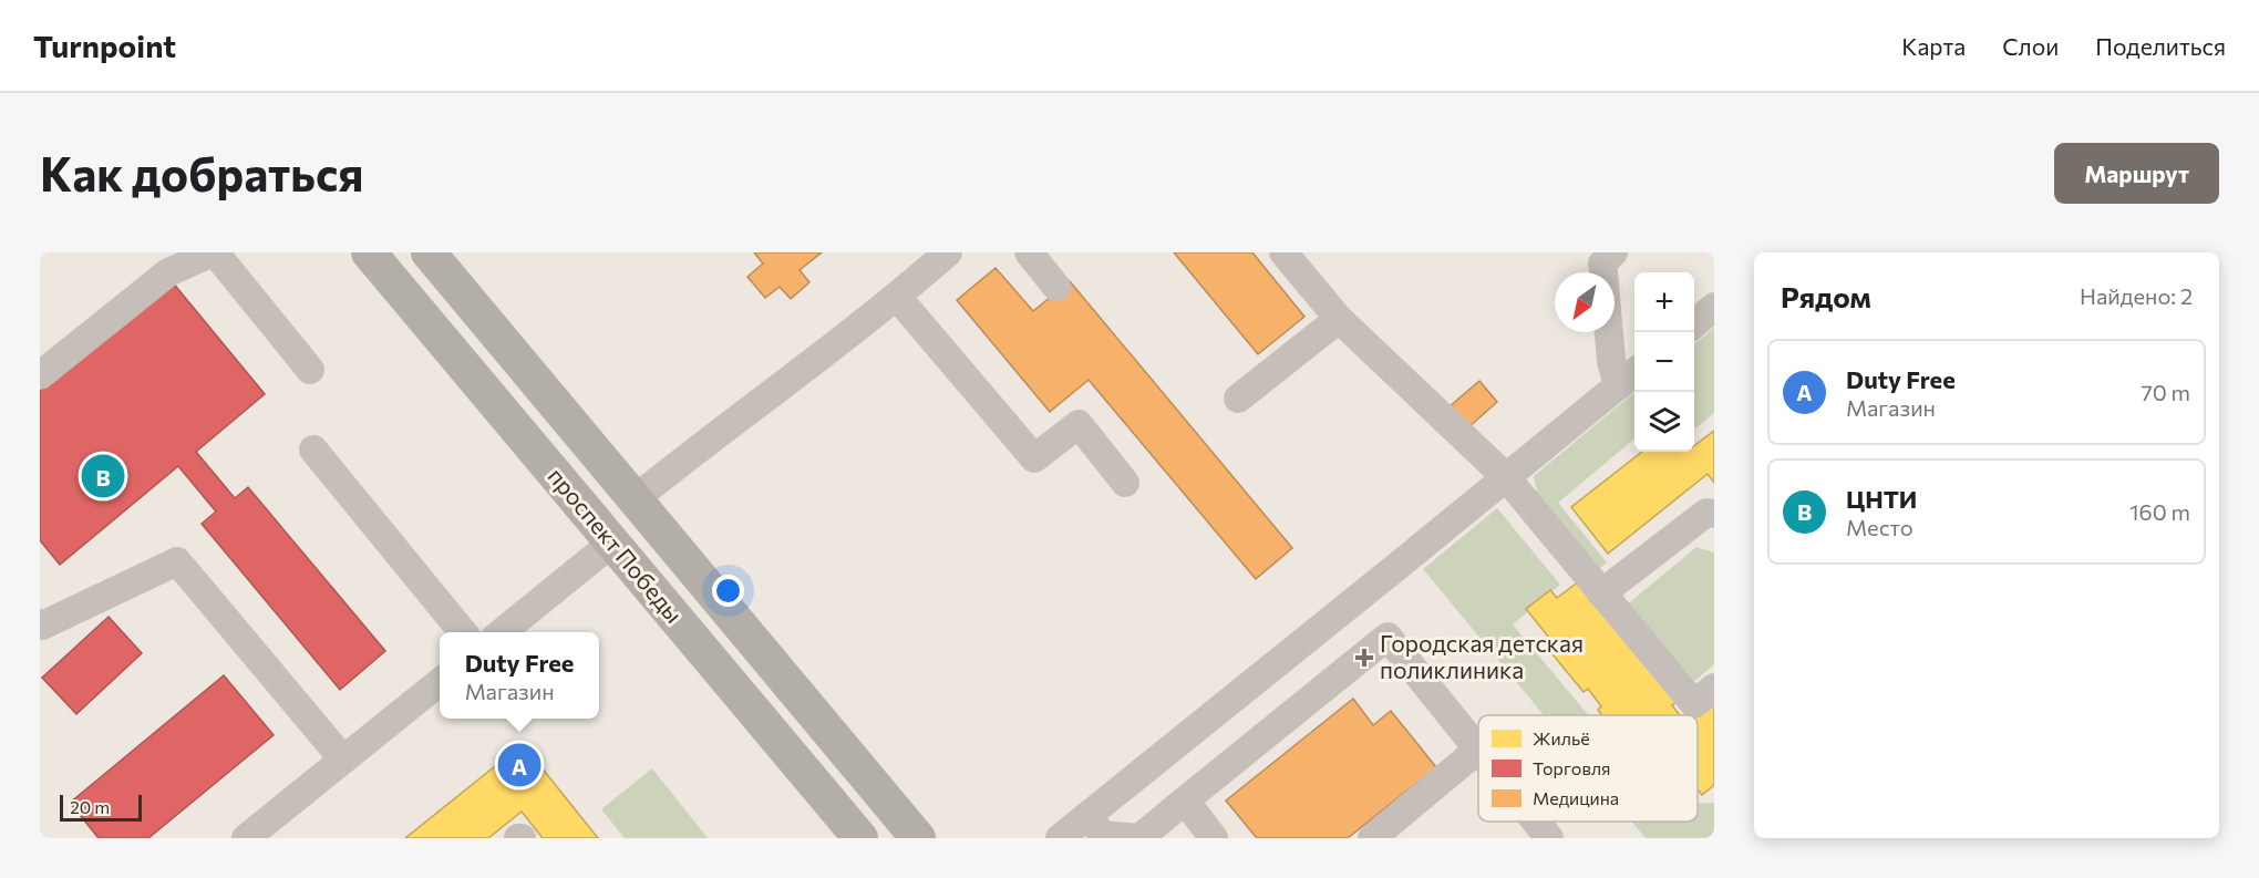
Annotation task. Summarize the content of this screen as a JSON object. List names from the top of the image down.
{
  "streets": {
    "main road": ["проспект Победы"]
  },
  "places": {
    "health": ["Городская детская поликлиника"]
  },
  "legend": ["Жильё", "Торговля", "Медицина"],
  "scale_bar": "20 m",
  "north": "bottom left",
  "page": {
    "header": "Turnpoint",
    "nav": ["Карта", "Слои", "Поделиться"],
    "buttons": "Маршрут",
    "title": "Как добраться",
    "heading": ["Рядом", "Найдено: 2"],
    "map_buttons": ["+", "−"],
    "list": [
      {
        "mark": "A",
        "name": "Duty Free",
        "note": "Магазин",
        "value": "70 m"
      },
      {
        "mark": "B",
        "name": "ЦНТИ",
        "note": "Место",
        "value": "160 m"
      }
    ],
    "pins": ["B", "A"],
    "popup": ["Duty Free", "Магазин"],
    "scale": "20 m"
  }
}
